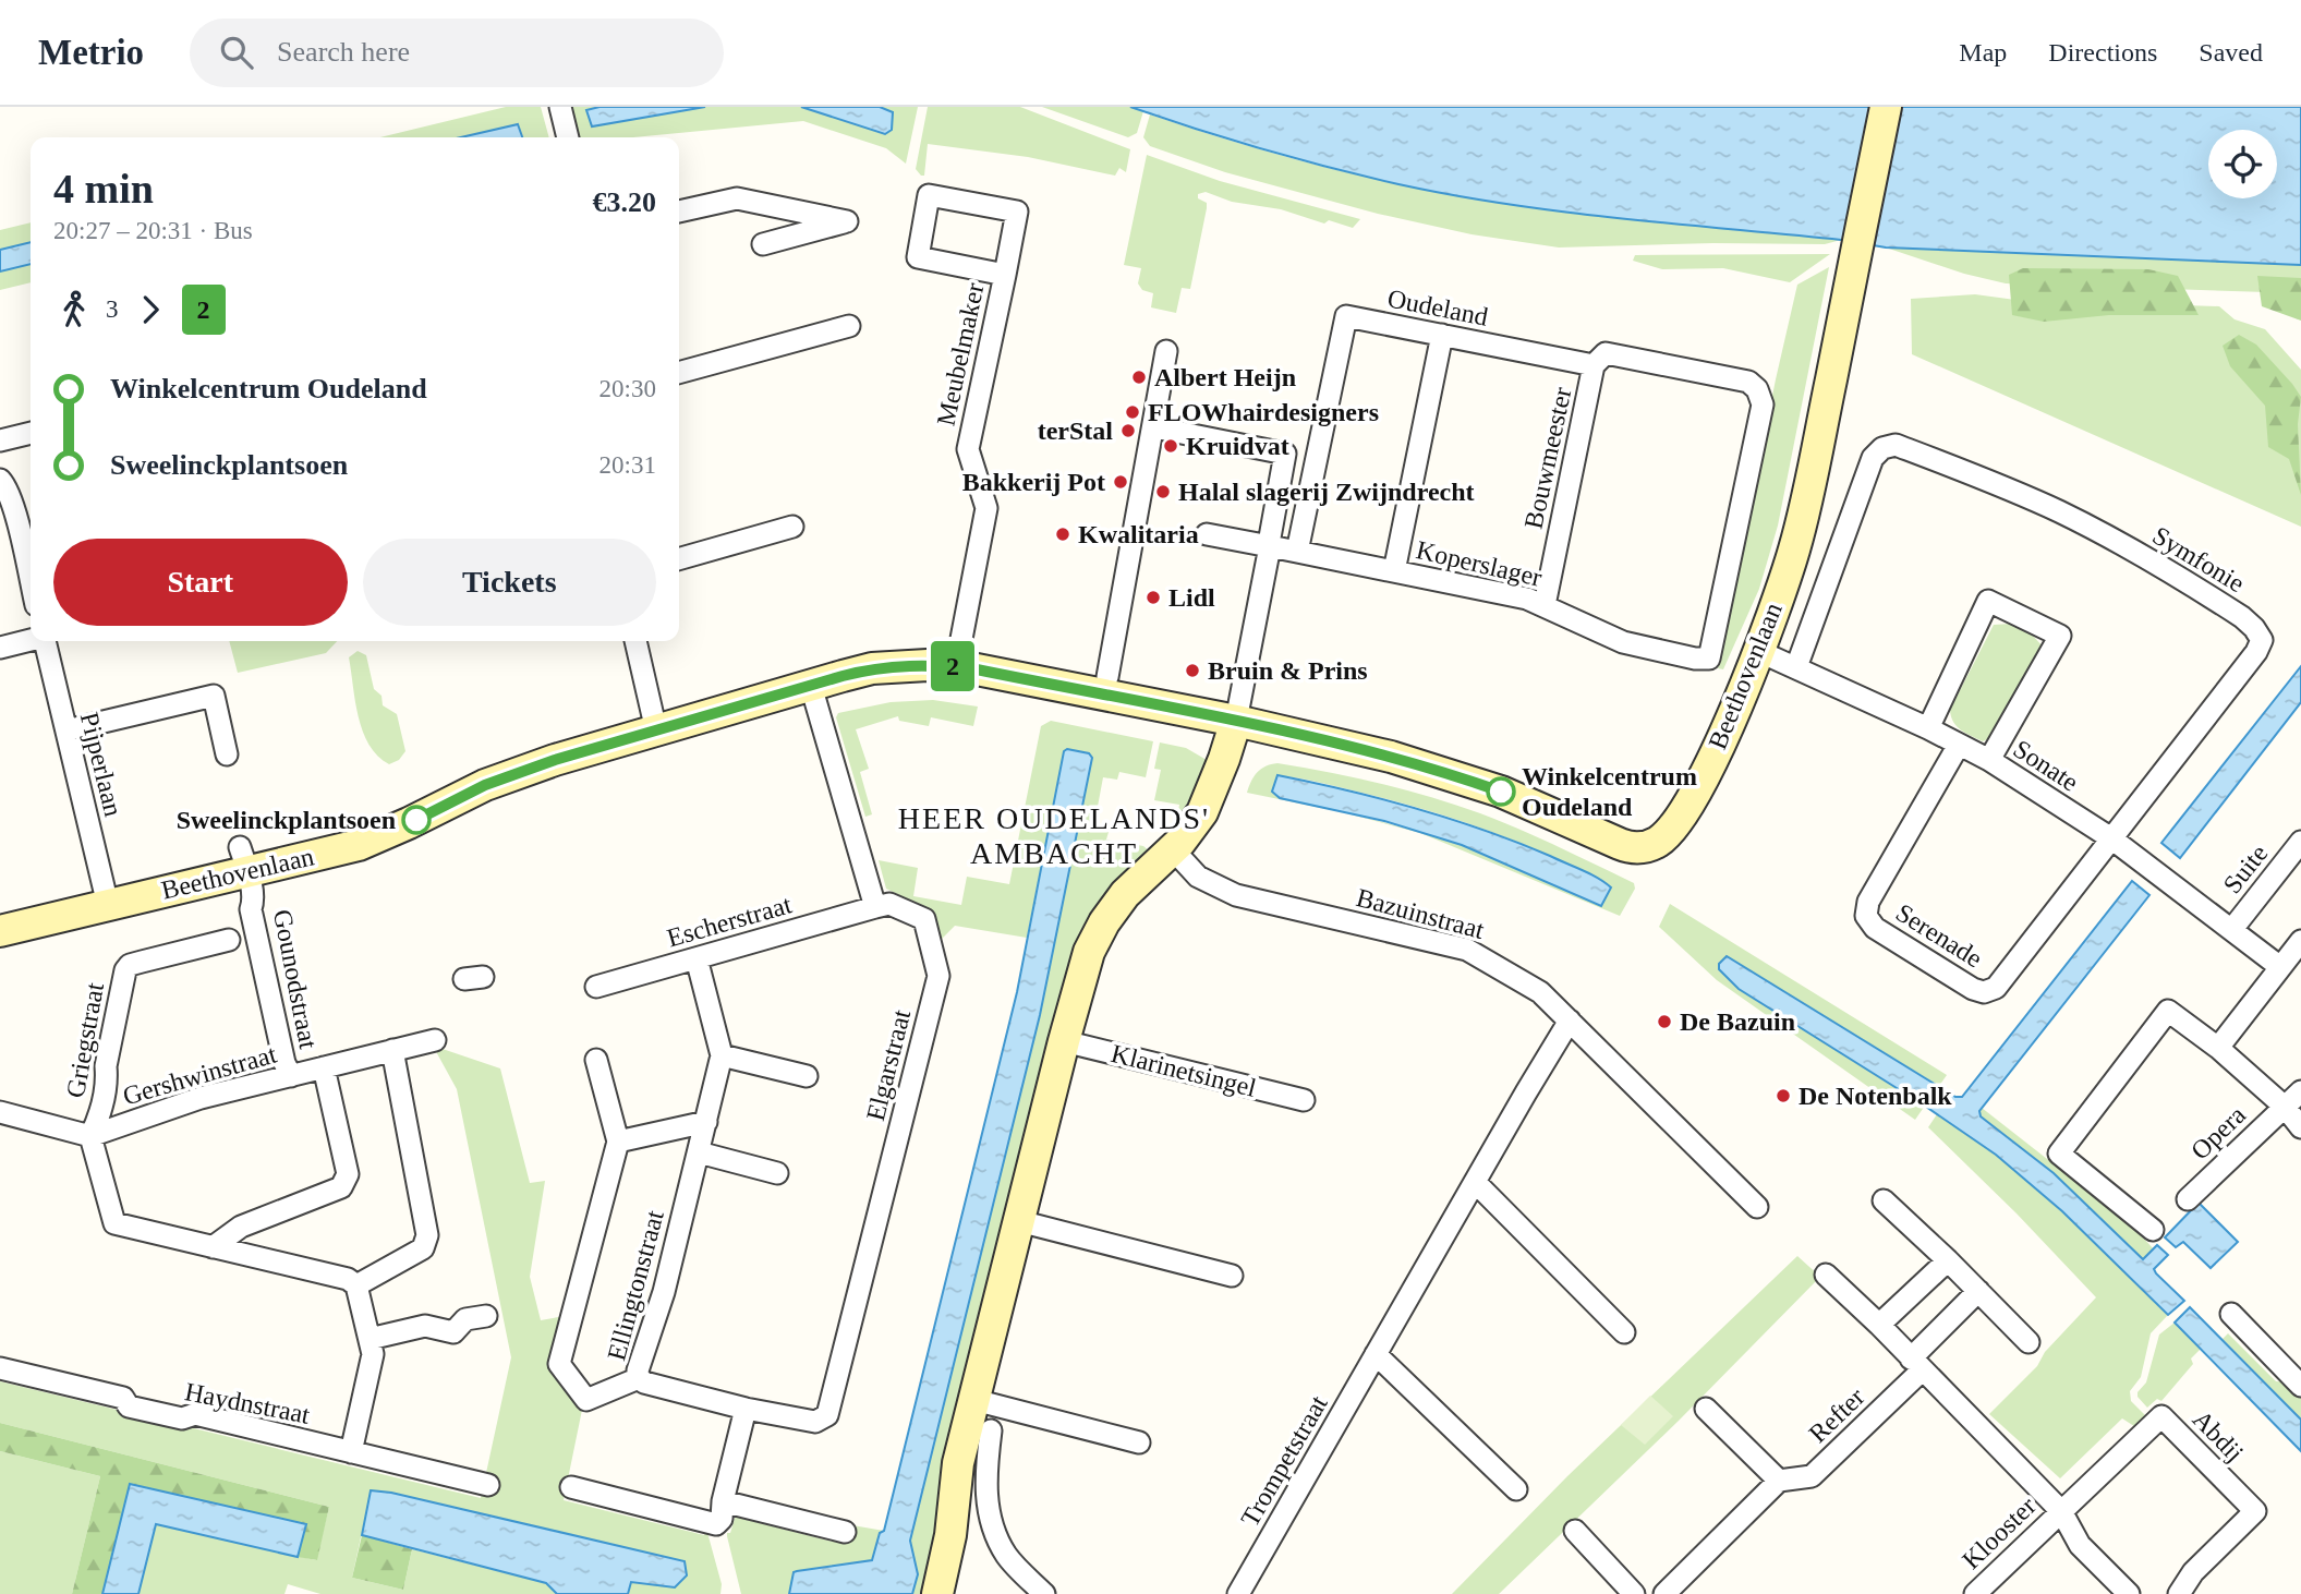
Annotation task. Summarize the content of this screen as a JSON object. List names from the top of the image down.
{
  "streets": {
    "street": [
      "Oudeland",
      "Meubelmaker",
      "Bouwmeester",
      "Symfonie",
      "Koperslager",
      "Beethovenlaan",
      "Pijperlaan",
      "Sonate",
      "Suite",
      "Bazuinstraat",
      "Escherstraat",
      "Serenade",
      "Gounodstraat",
      "Griegstraat",
      "Elgarstraat",
      "Klarinetsingel",
      "Gershwinstraat",
      "Opera",
      "Ellingtonstraat",
      "Haydnstraat",
      "Refter",
      "Abdij",
      "Trompetstraat",
      "Klooster"
    ]
  },
  "crossings": [
    ["Oudeland", "Bouwmeester"],
    ["Oudeland", "Koperslager"],
    ["Oudeland", "Beethovenlaan"],
    ["Meubelmaker", "Beethovenlaan"],
    ["Bouwmeester", "Koperslager"],
    ["Symfonie", "Beethovenlaan"],
    ["Symfonie", "Sonate"],
    ["Symfonie", "Serenade"],
    ["Koperslager", "Beethovenlaan"],
    ["Beethovenlaan", "Pijperlaan"],
    ["Beethovenlaan", "Sonate"],
    ["Beethovenlaan", "Gounodstraat"],
    ["Sonate", "Suite"],
    ["Sonate", "Serenade"],
    ["Bazuinstraat", "Trompetstraat"],
    ["Escherstraat", "Elgarstraat"],
    ["Escherstraat", "Ellingtonstraat"],
    ["Gounodstraat", "Gershwinstraat"],
    ["Griegstraat", "Gershwinstraat"],
    ["Elgarstraat", "Ellingtonstraat"],
    ["Abdij", "Klooster"]
  ],
  "districts": ["HEER OUDELANDS' AMBACHT"],
  "places": [
    "Albert Heijn",
    "FLOWhairdesigners",
    "terStal",
    "Kruidvat",
    "Bakkerij Pot",
    "Halal slagerij Zwijndrecht",
    "Kwalitaria",
    "Lidl",
    "Bruin & Prins",
    "Winkelcentrum Oudeland",
    "Sweelinckplantsoen",
    "De Bazuin",
    "De Notenbalk"
  ],
  "lines": ["bus line 2"],
  "page": {
    "header": "Metrio",
    "search": "Search here",
    "nav": ["Map", "Directions", "Saved"],
    "on_map": "2",
    "heading": ["4 min", "20:27 – 20:31 · Bus", "€3.20"],
    "legs": ["3", "2"],
    "list": [
      {
        "name": "Winkelcentrum Oudeland",
        "value": "20:30"
      },
      {
        "name": "Sweelinckplantsoen",
        "value": "20:31"
      }
    ],
    "buttons": ["Start", "Tickets"]
  }
}
